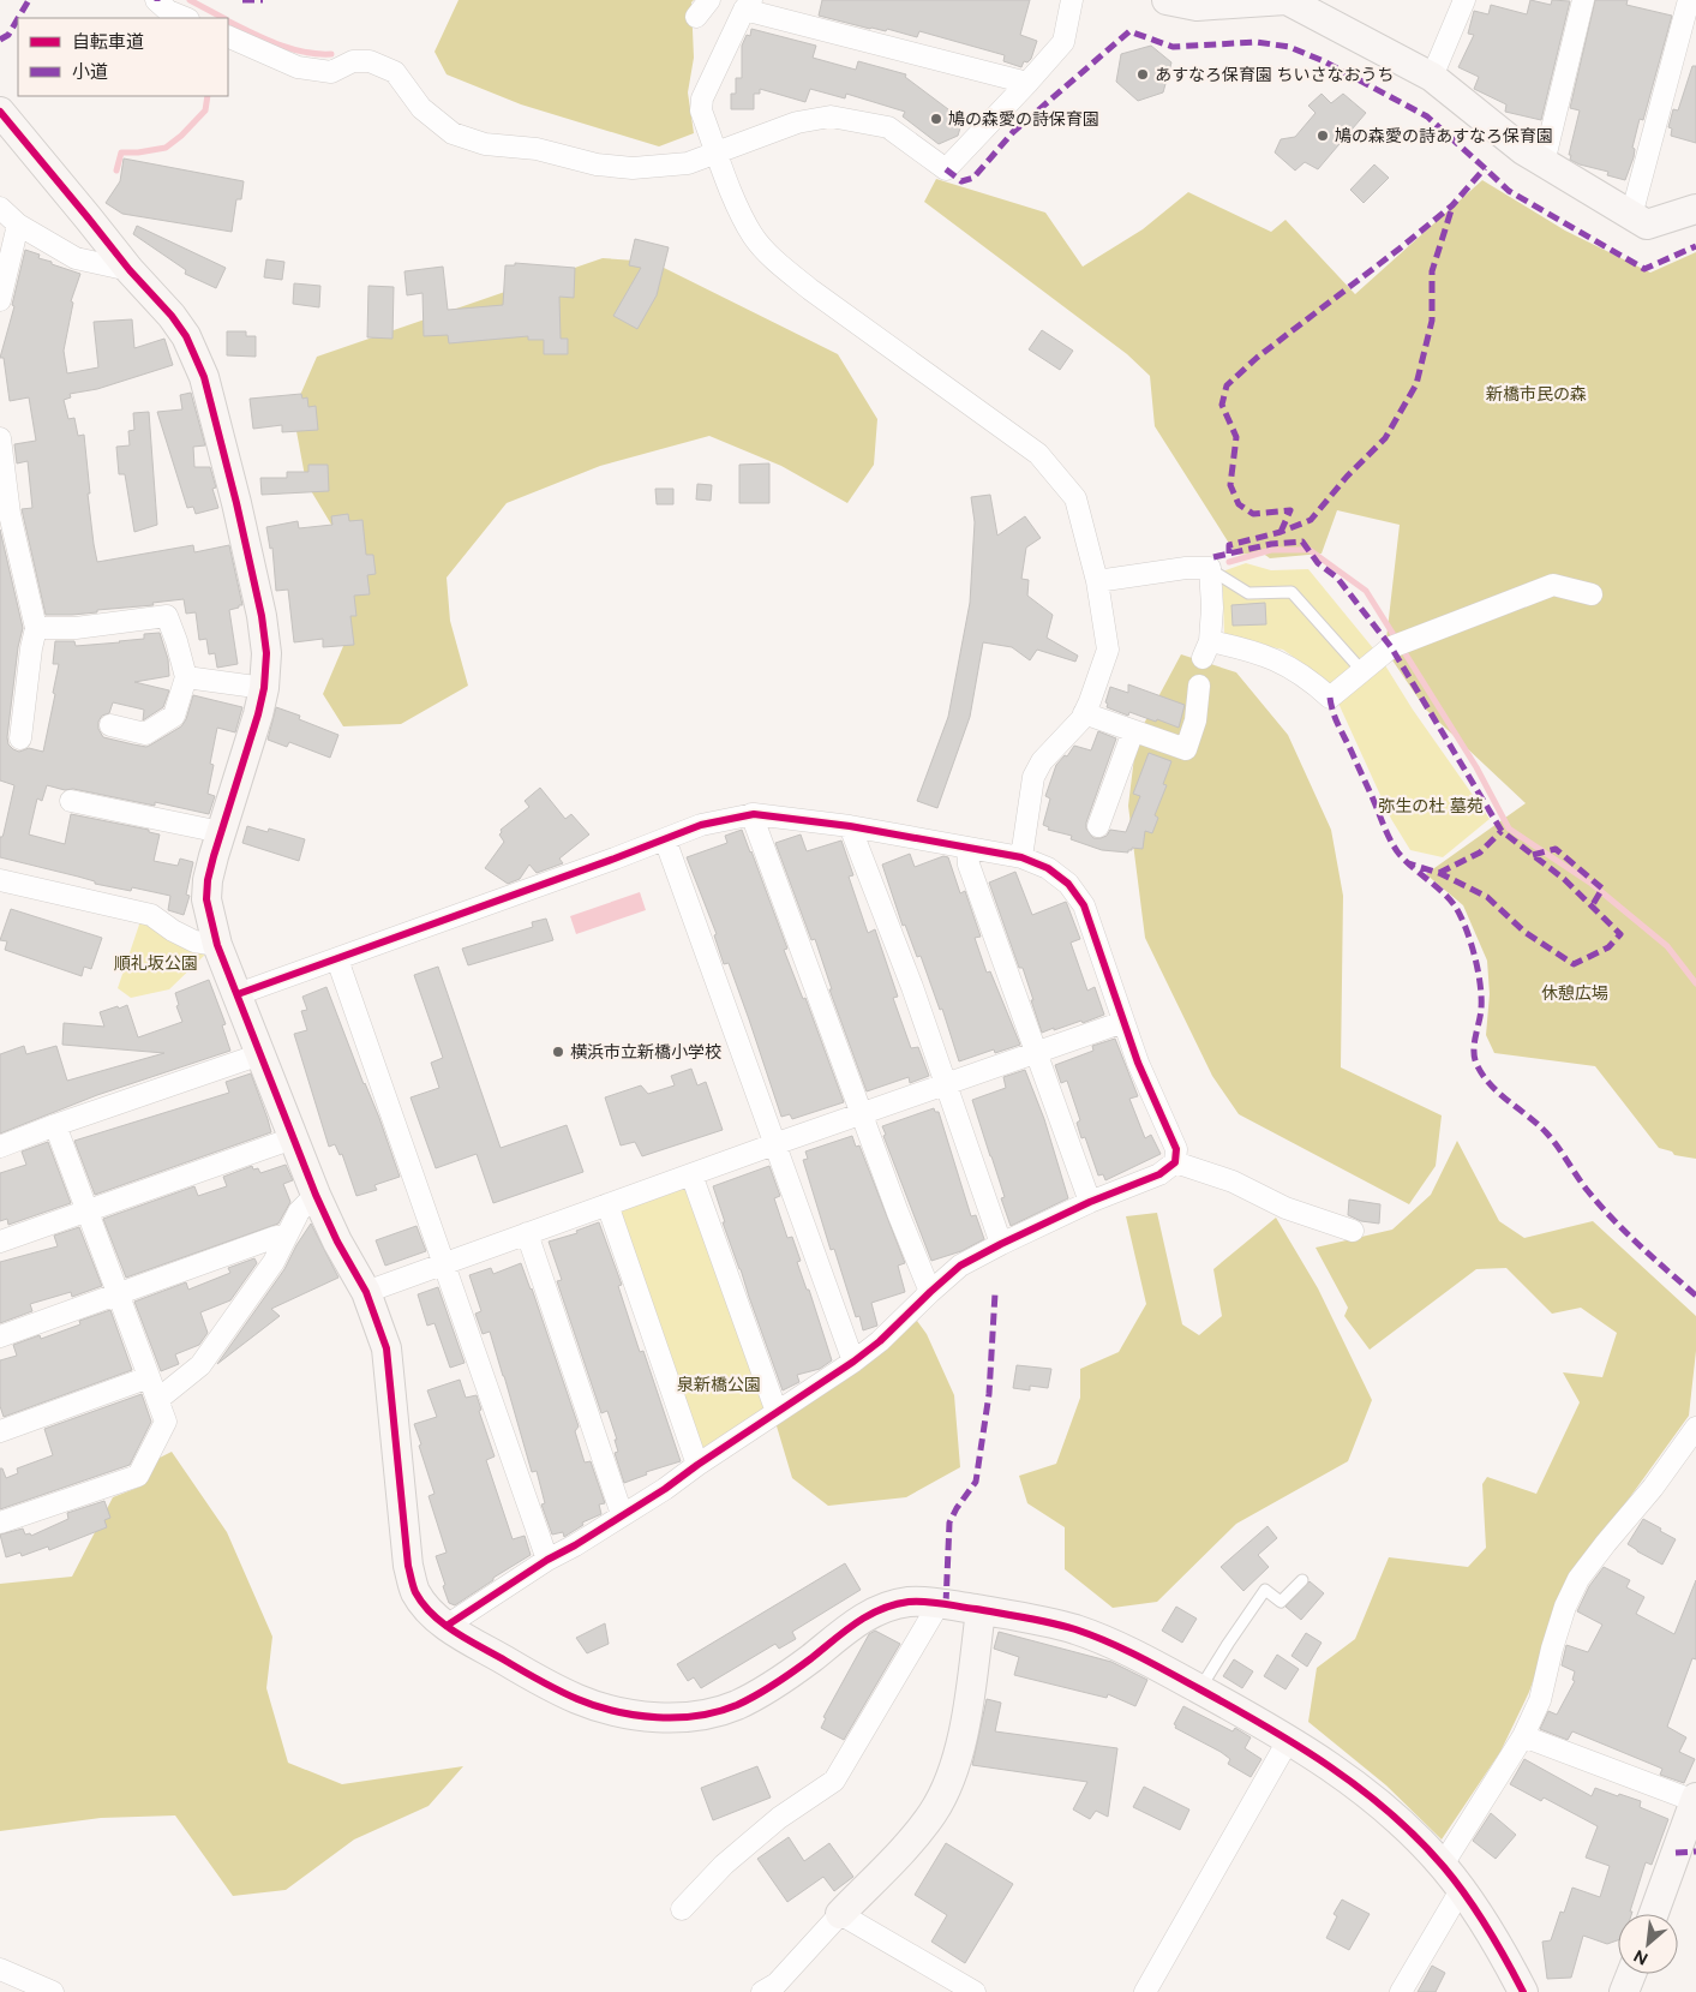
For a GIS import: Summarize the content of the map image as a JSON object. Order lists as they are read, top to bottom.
{
  "parks": [
    "新橋市民の森",
    "弥生の杜 墓苑",
    "順礼坂公園",
    "休憩広場",
    "泉新橋公園"
  ],
  "places": [
    "あすなろ保育園 ちいさなおうち",
    "鳩の森愛の詩保育園",
    "鳩の森愛の詩あすなろ保育園",
    "横浜市立新橋小学校"
  ],
  "legend": ["自転車道", "小道"],
  "north": "bottom left"
}
